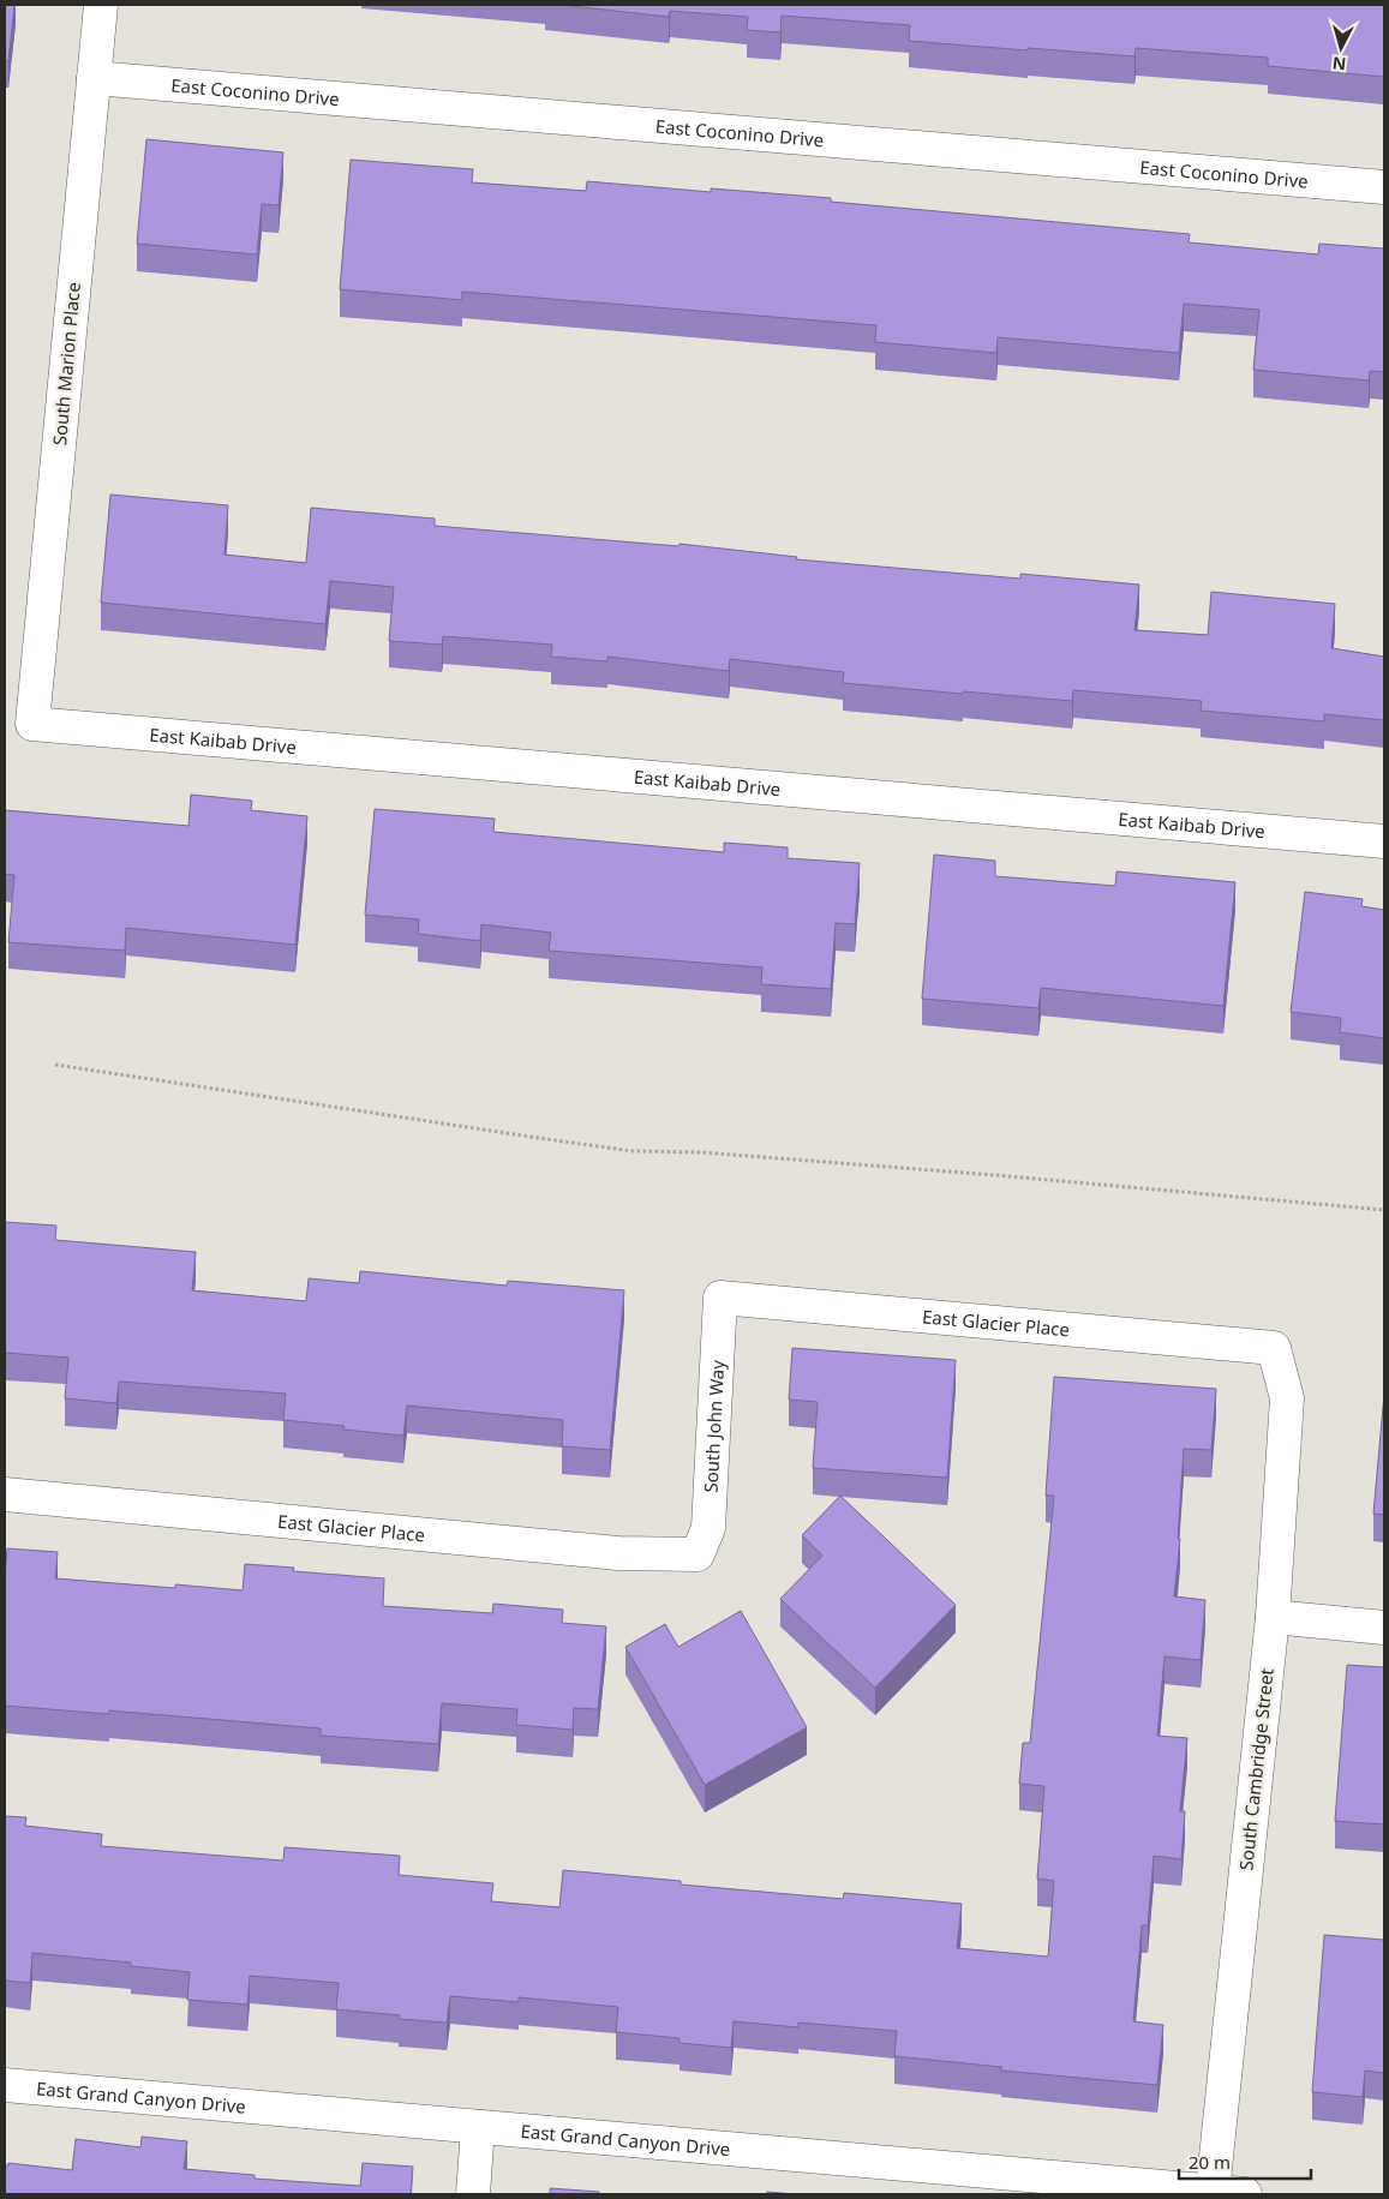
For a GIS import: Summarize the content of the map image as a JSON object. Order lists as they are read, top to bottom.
{
  "streets": {
    "street": [
      "East Coconino Drive",
      "South Marion Place",
      "East Kaibab Drive",
      "East Glacier Place",
      "South John Way",
      "South Cambridge Street",
      "East Grand Canyon Drive"
    ]
  },
  "crossings": [
    ["East Coconino Drive", "South Marion Place"],
    ["South Marion Place", "East Kaibab Drive"],
    ["East Glacier Place", "South John Way"],
    ["East Glacier Place", "South Cambridge Street"],
    ["South Cambridge Street", "East Grand Canyon Drive"]
  ],
  "scale_bar": "20 m",
  "north": "bottom"
}
